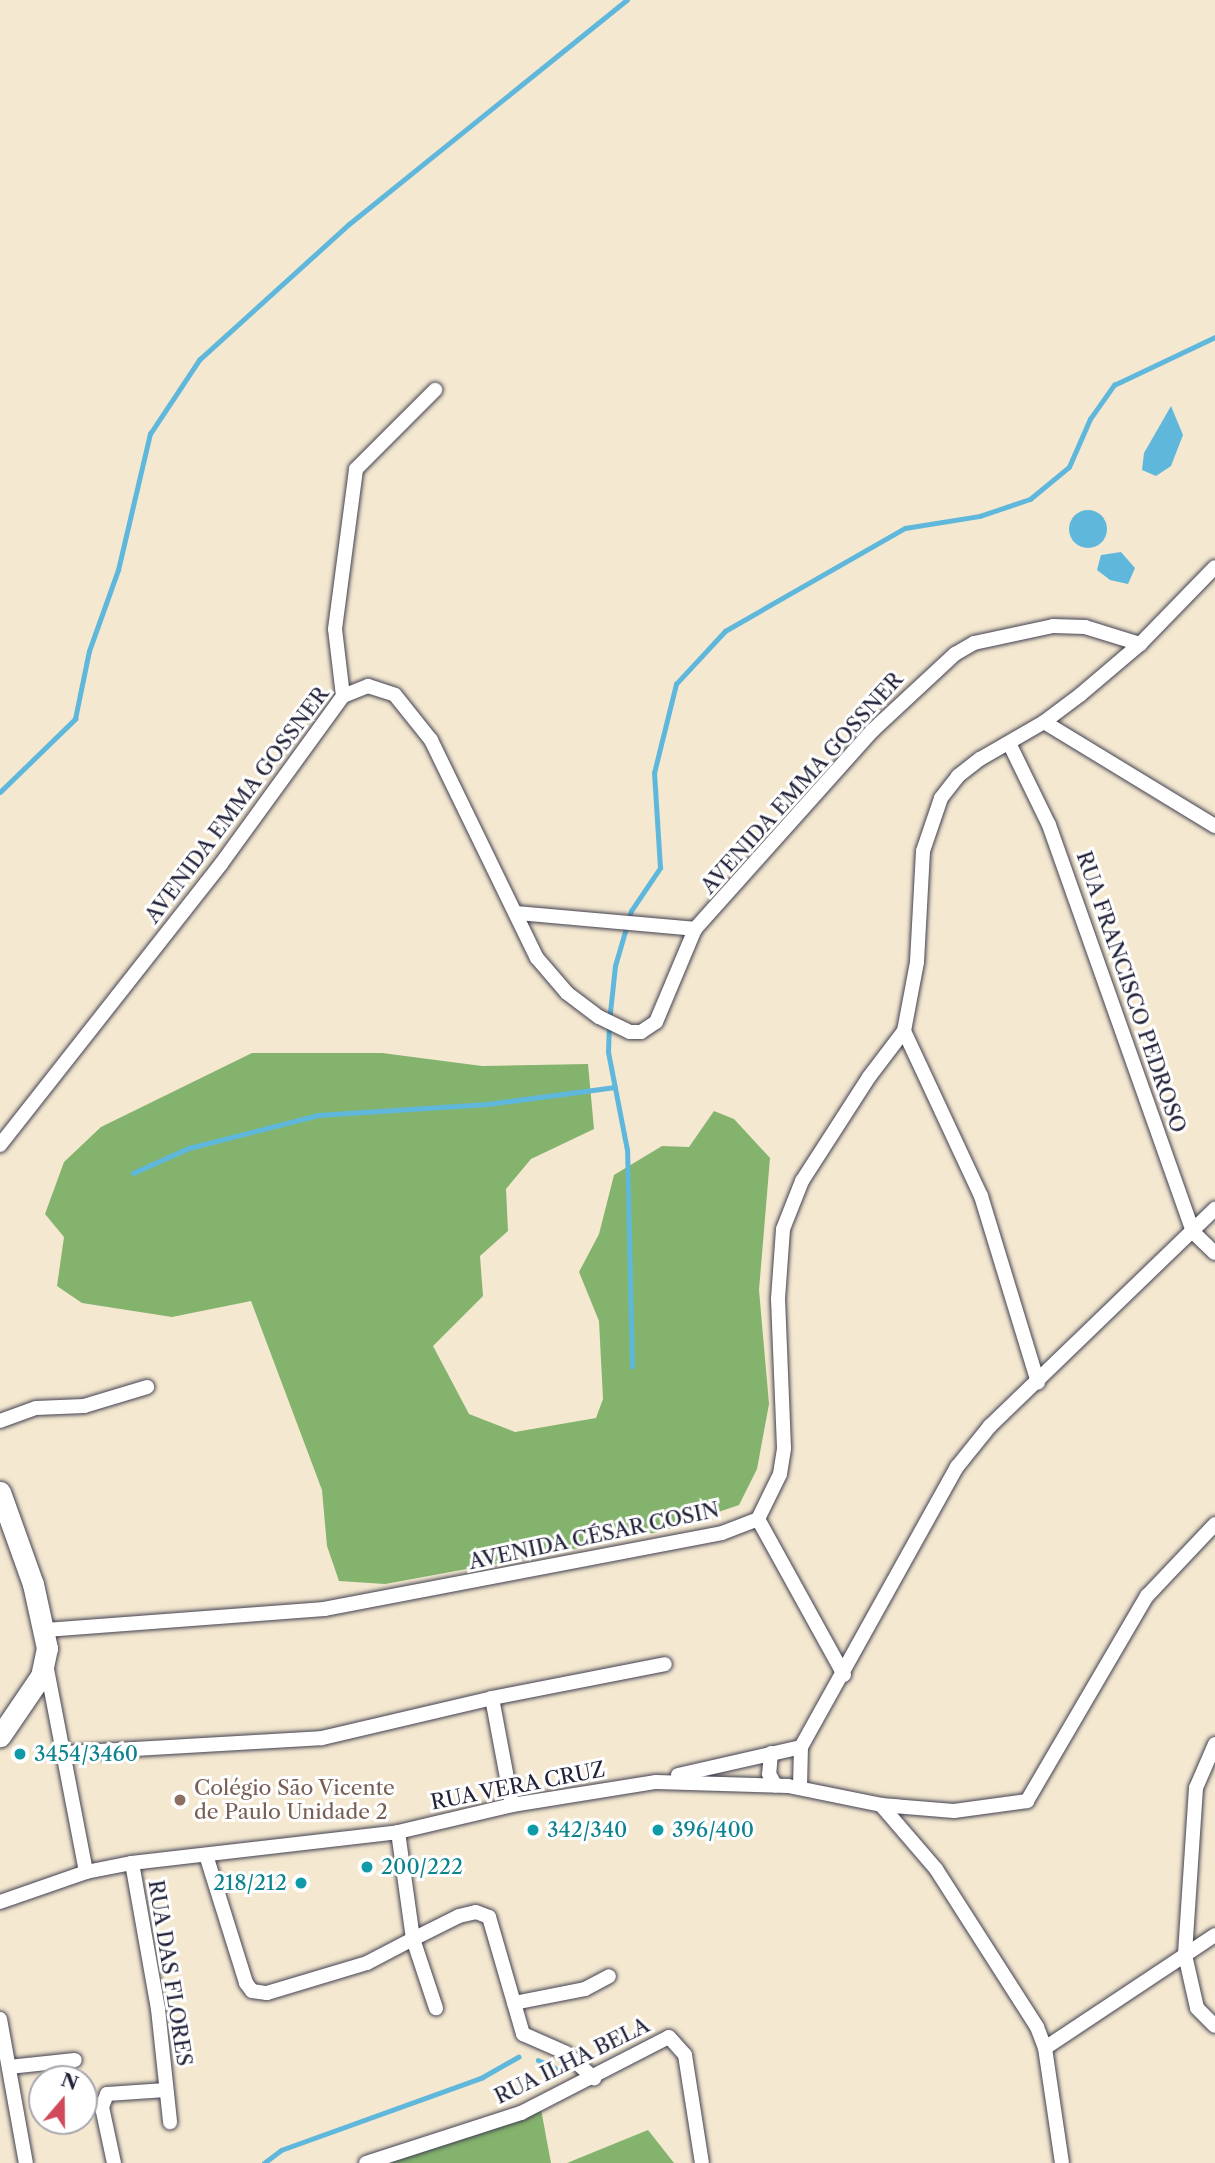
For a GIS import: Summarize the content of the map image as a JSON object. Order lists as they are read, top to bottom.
{
  "streets": {
    "street": [
      "AVENIDA EMMA GOSSNER",
      "RUA FRANCISCO PEDROSO",
      "AVENIDA CÉSAR COSIN",
      "RUA VERA CRUZ",
      "RUA DAS FLORES",
      "RUA ILHA BELA"
    ]
  },
  "crossings": [
    ["RUA VERA CRUZ", "RUA DAS FLORES"]
  ],
  "places": [
    "3454/3460",
    "Colégio São Vicente de Paulo Unidade 2",
    "342/340",
    "396/400",
    "200/222",
    "218/212"
  ],
  "north": "top"
}
